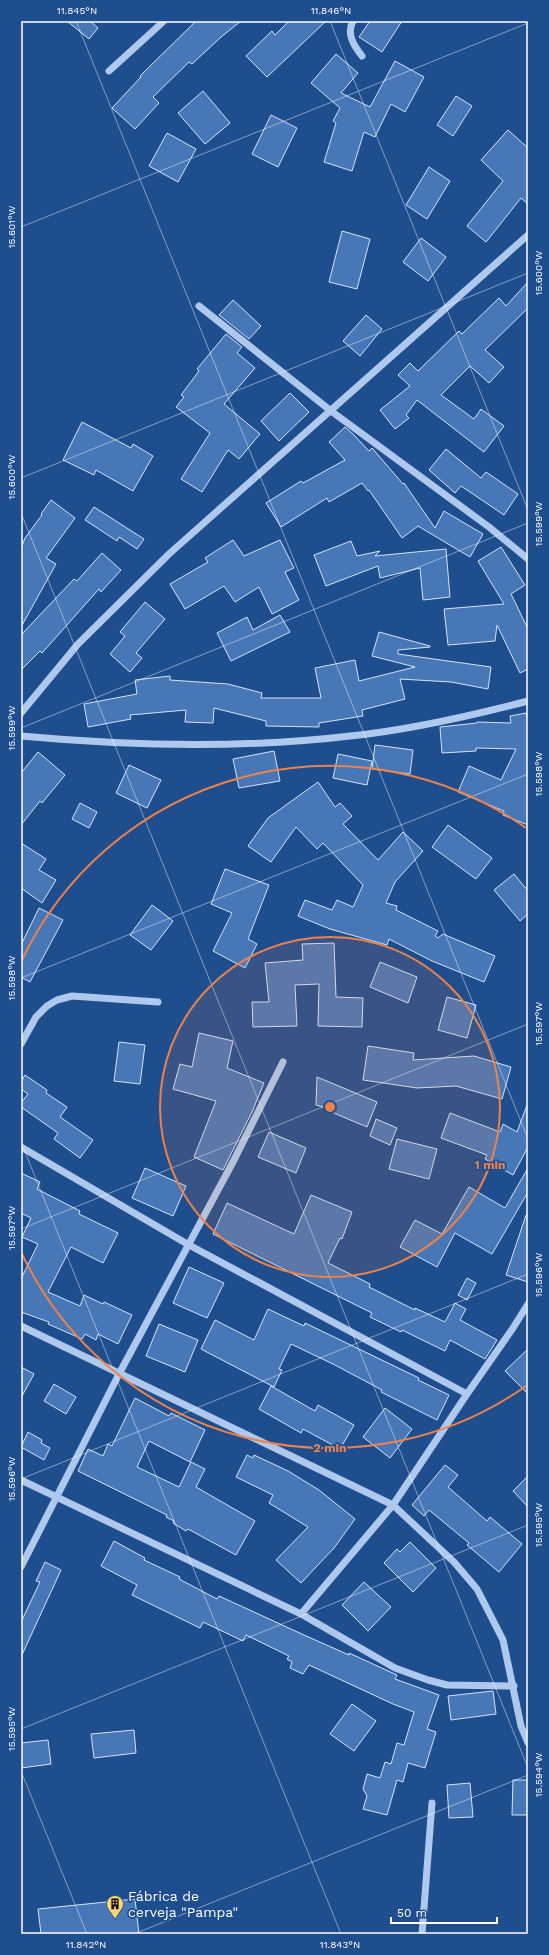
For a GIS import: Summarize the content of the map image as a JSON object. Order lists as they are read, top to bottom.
{
  "places": {
    "building": ["Fábrica de cerveja \"Pampa\""]
  },
  "scale_bar": "50 m",
  "coordinates": [
    "11.845°N",
    "11.846°N",
    "15.601°W",
    "15.600°W",
    "15.599°W",
    "15.598°W",
    "15.597°W",
    "15.596°W",
    "15.595°W",
    "15.594°W",
    "11.842°N",
    "11.843°N"
  ],
  "rings": ["1 min", "2 min"]
}
